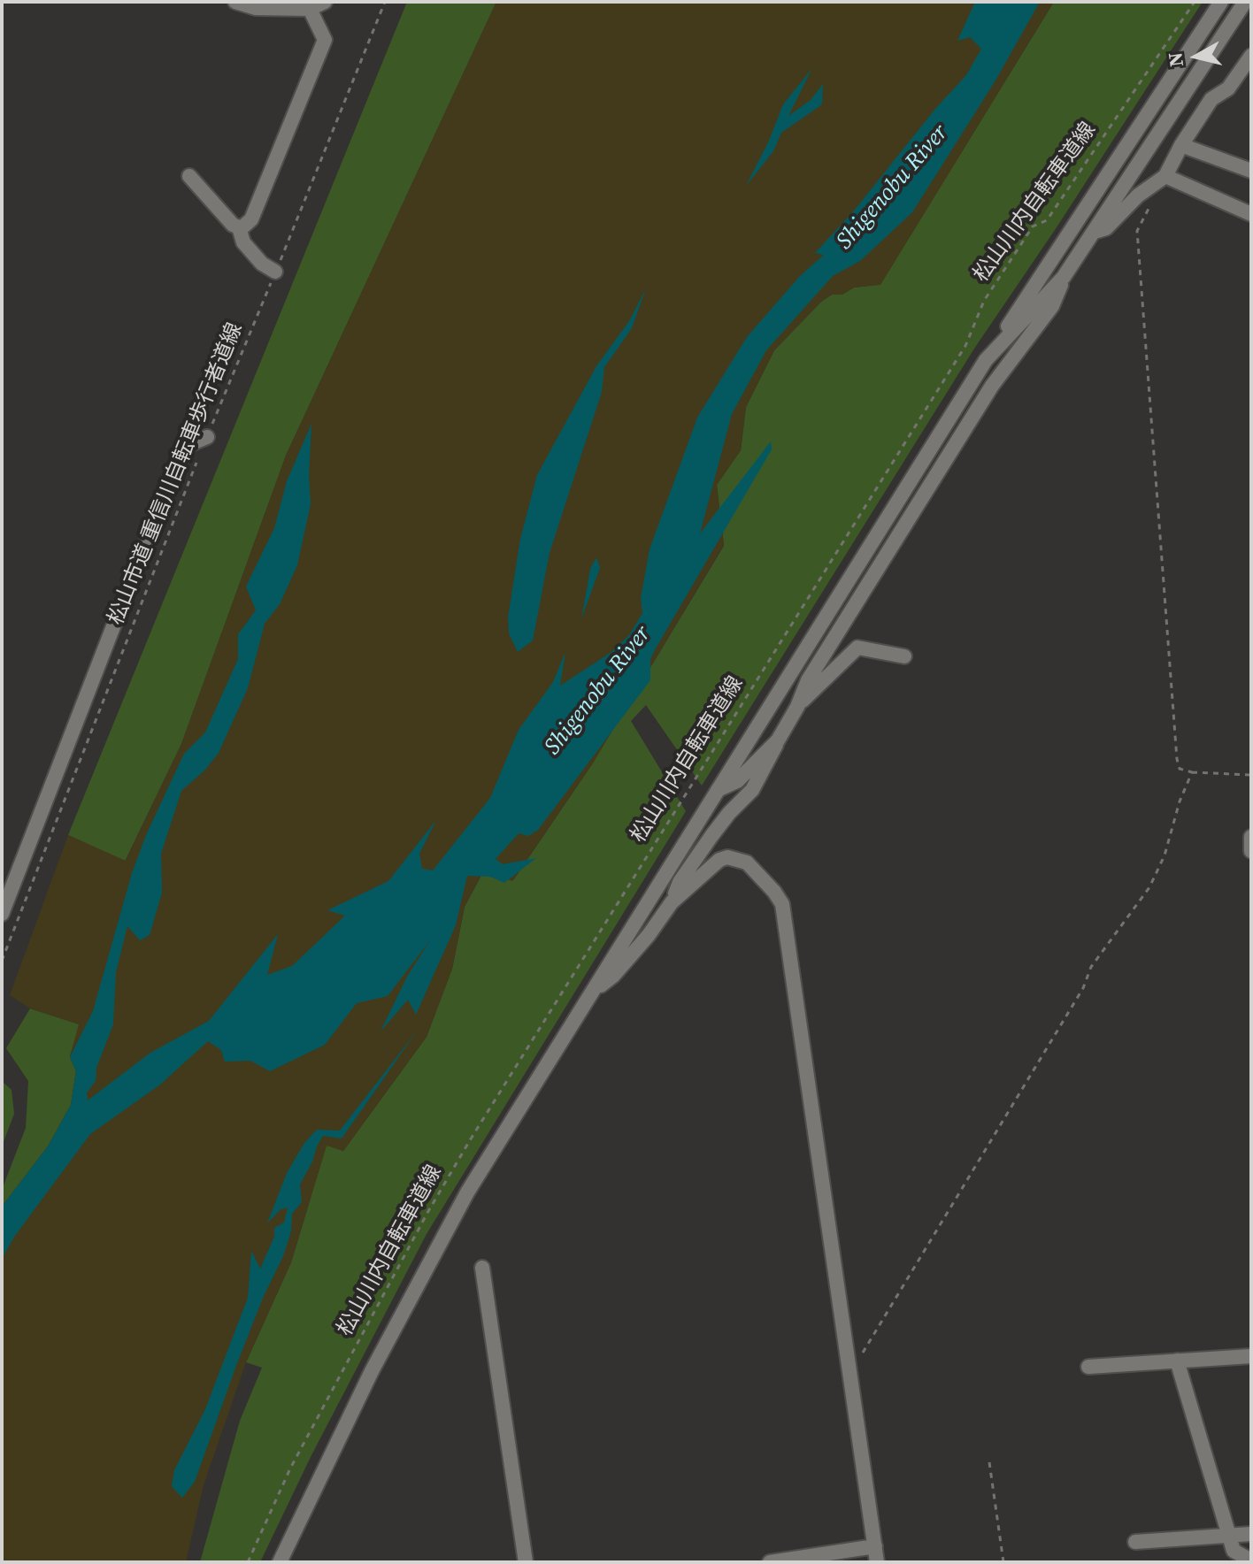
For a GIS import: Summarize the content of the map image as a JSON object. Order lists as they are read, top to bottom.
{
  "streets": {
    "path": ["松山川内自転車道線", "松山市道 重信川自転車歩行者道線"]
  },
  "water": ["Shigenobu River"],
  "north": "left"
}
